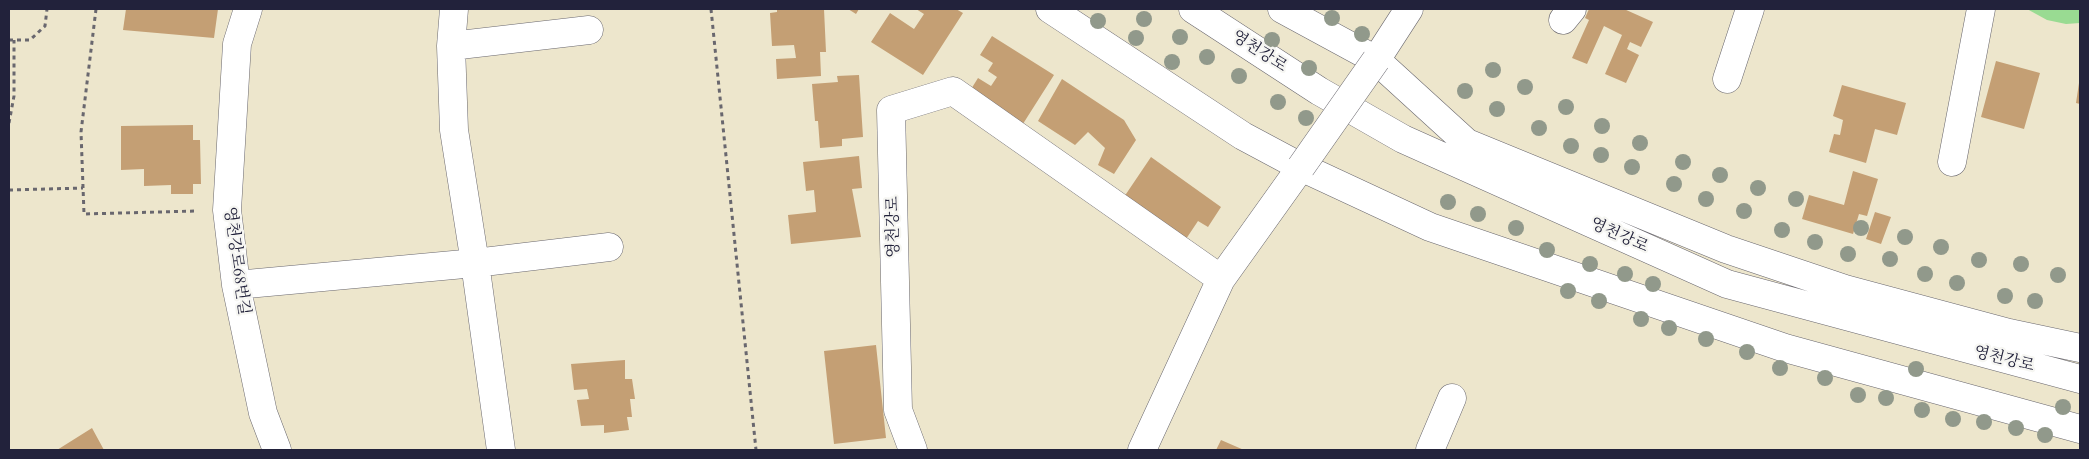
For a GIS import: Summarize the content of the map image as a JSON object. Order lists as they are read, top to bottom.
{
  "streets": {
    "street": ["영천강로", "영천강로68번길"]
  }
}
